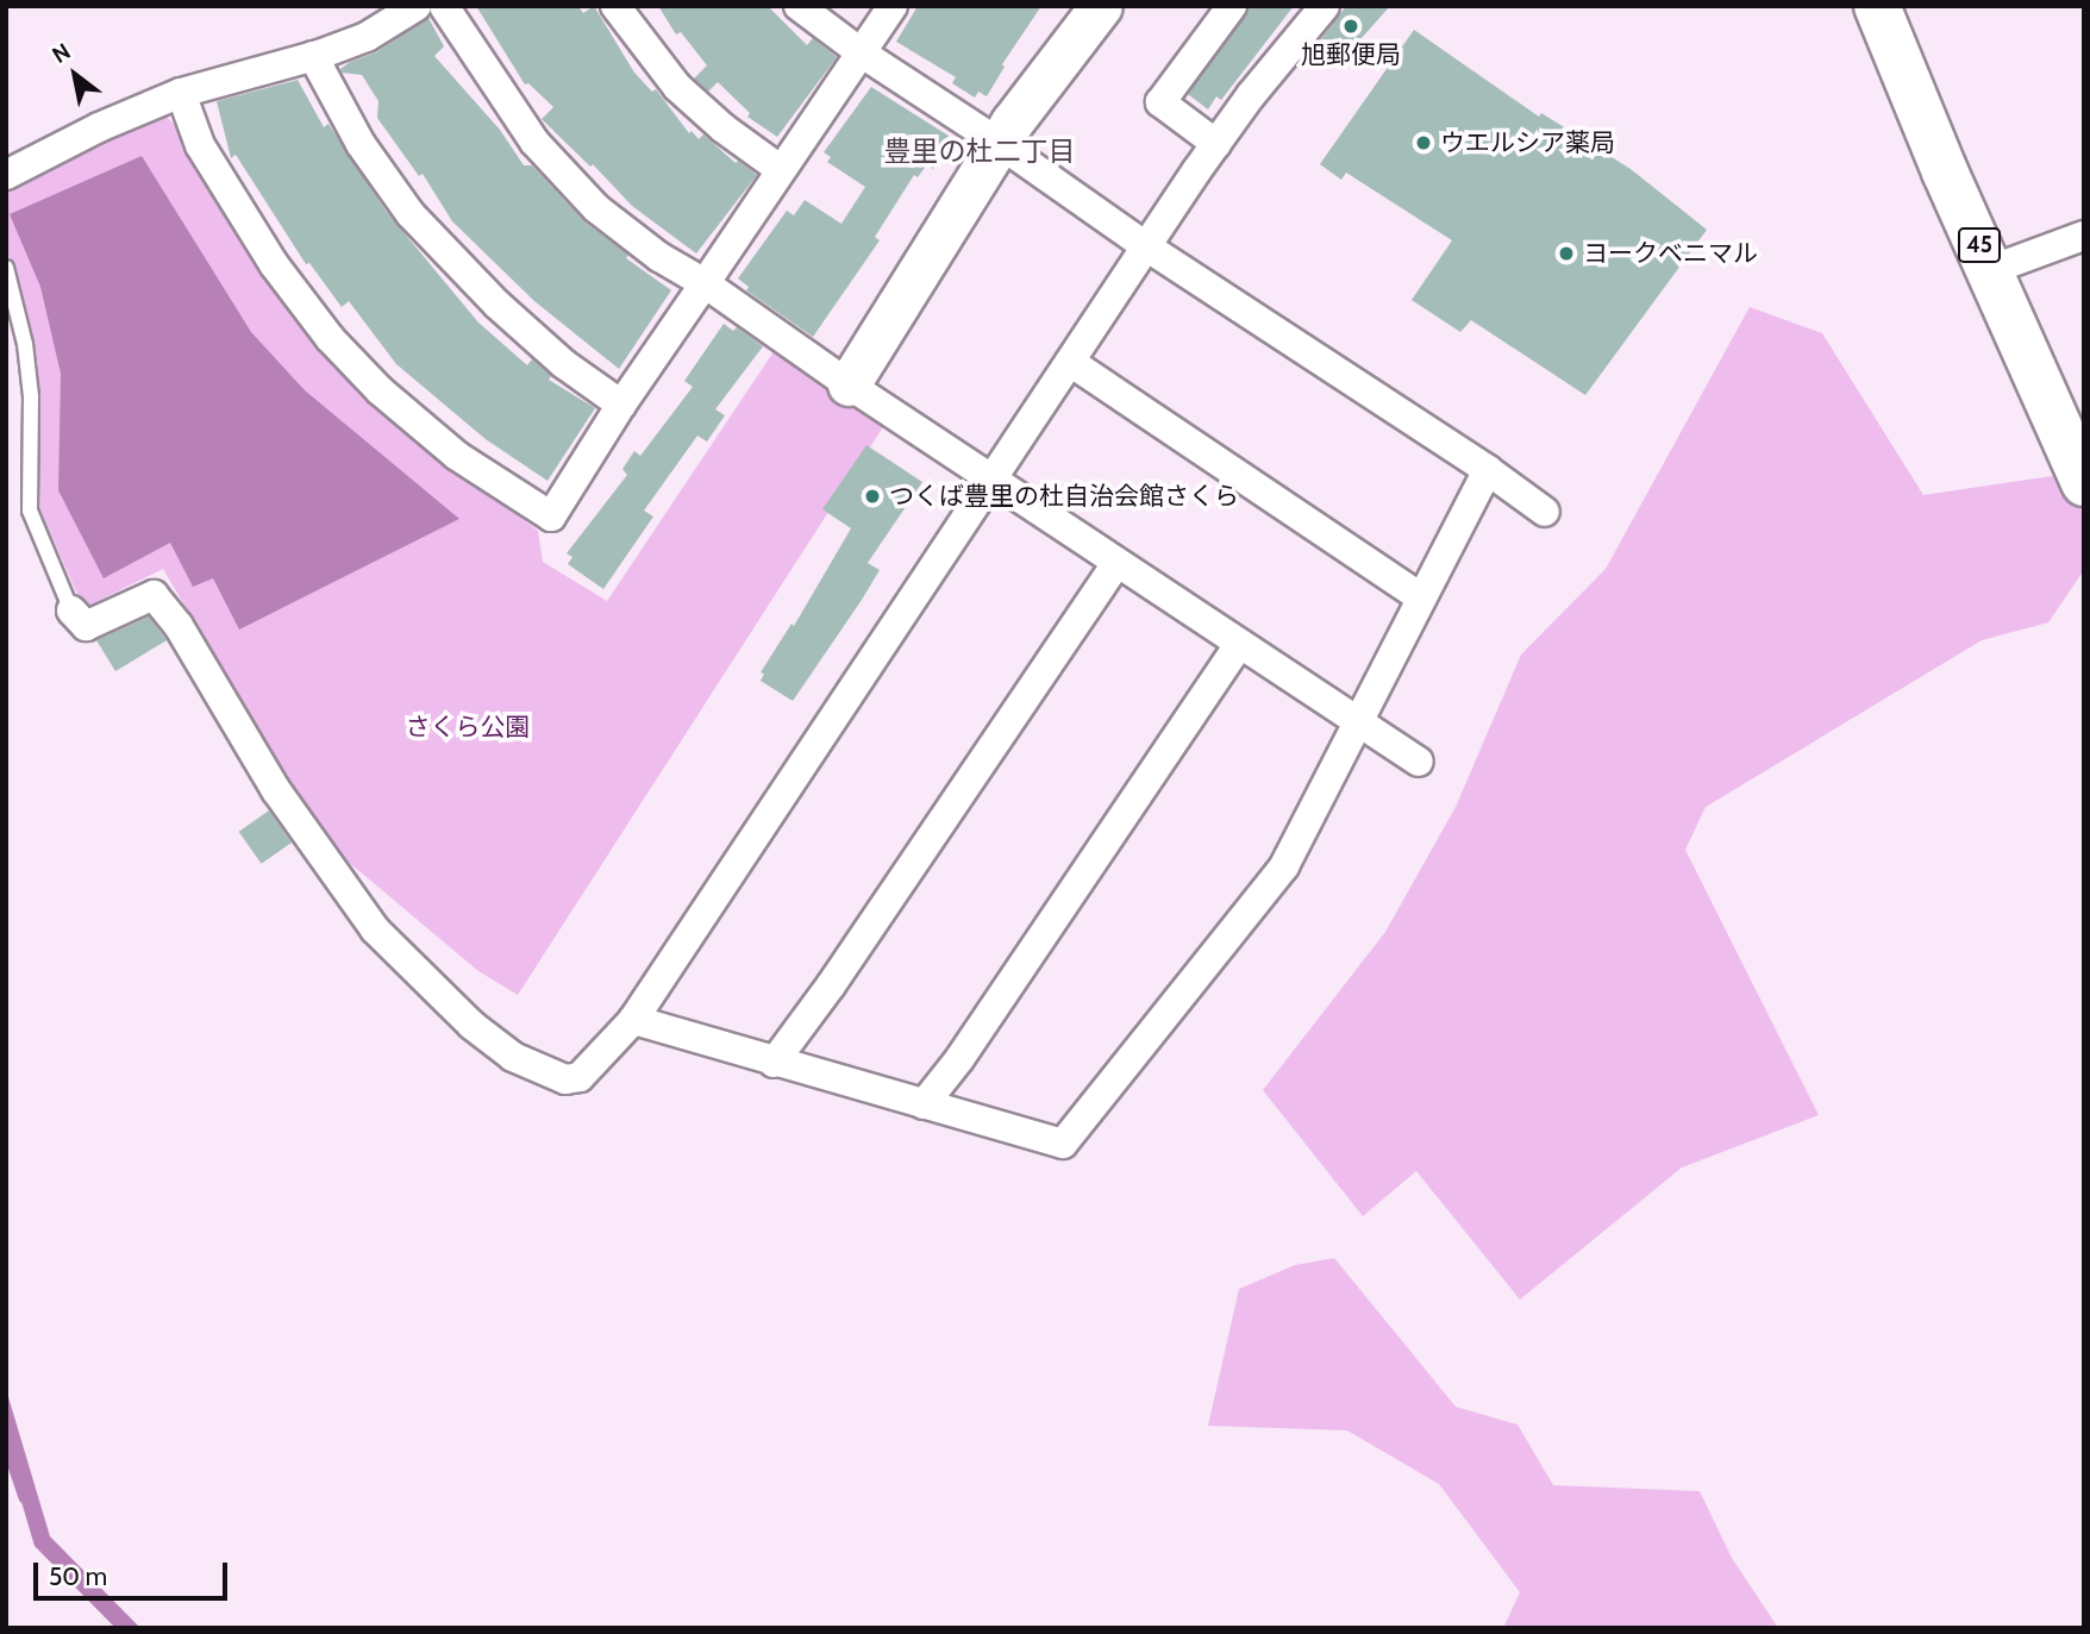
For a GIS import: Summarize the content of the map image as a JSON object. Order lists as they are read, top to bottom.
{
  "streets": {
    "main road": ["45"]
  },
  "districts": ["豊里の杜二丁目"],
  "parks": ["さくら公園"],
  "places": [
    "旭郵便局",
    "ウエルシア薬局",
    "ヨークベニマル",
    "つくば豊里の杜自治会館さくら"
  ],
  "scale_bar": "50 m",
  "north": "top left"
}
